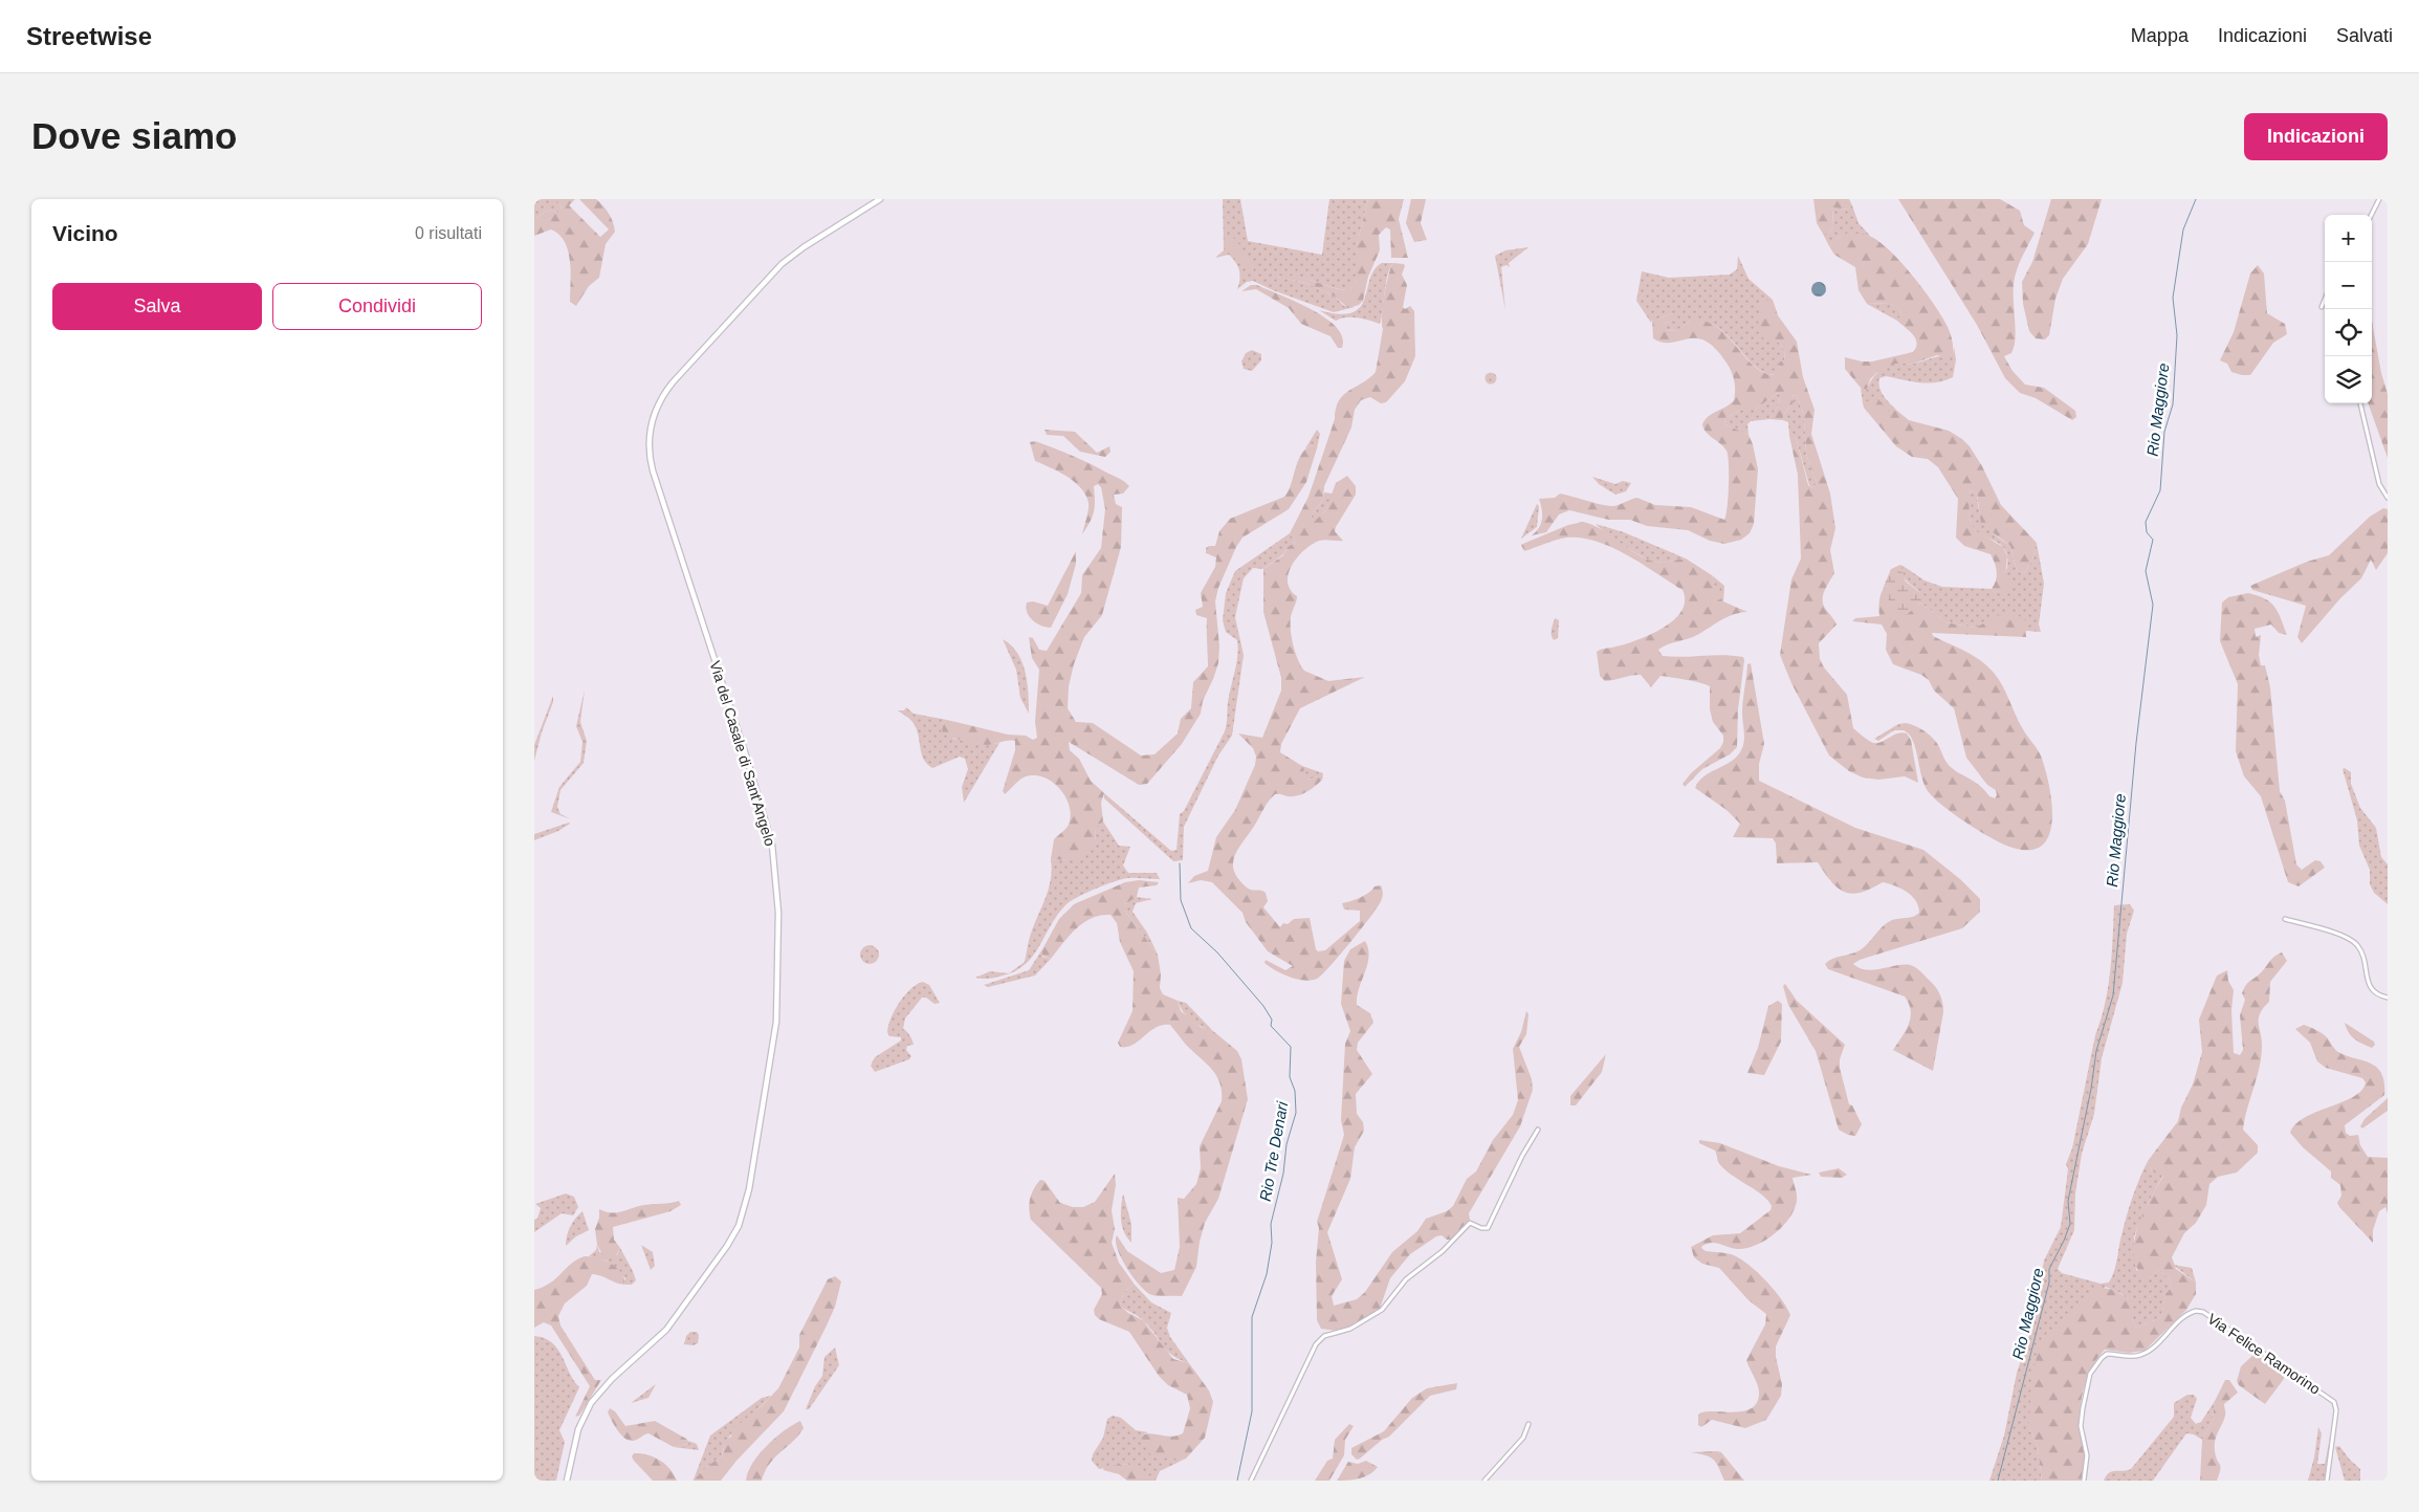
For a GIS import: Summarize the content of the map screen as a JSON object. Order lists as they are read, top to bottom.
{
  "streets": {
    "main road": ["Via del Casale di Sant'Angelo"],
    "street": ["Via Felice Ramorino"]
  },
  "water": ["Rio Maggiore", "Rio Tre Denari"],
  "page": {
    "header": "Streetwise",
    "nav": ["Mappa", "Indicazioni", "Salvati"],
    "buttons": [
      "Indicazioni",
      ["Salva", "Condividi"]
    ],
    "title": "Dove siamo",
    "heading": ["Vicino", "0 risultati"],
    "map_buttons": ["+", "−"]
  }
}
